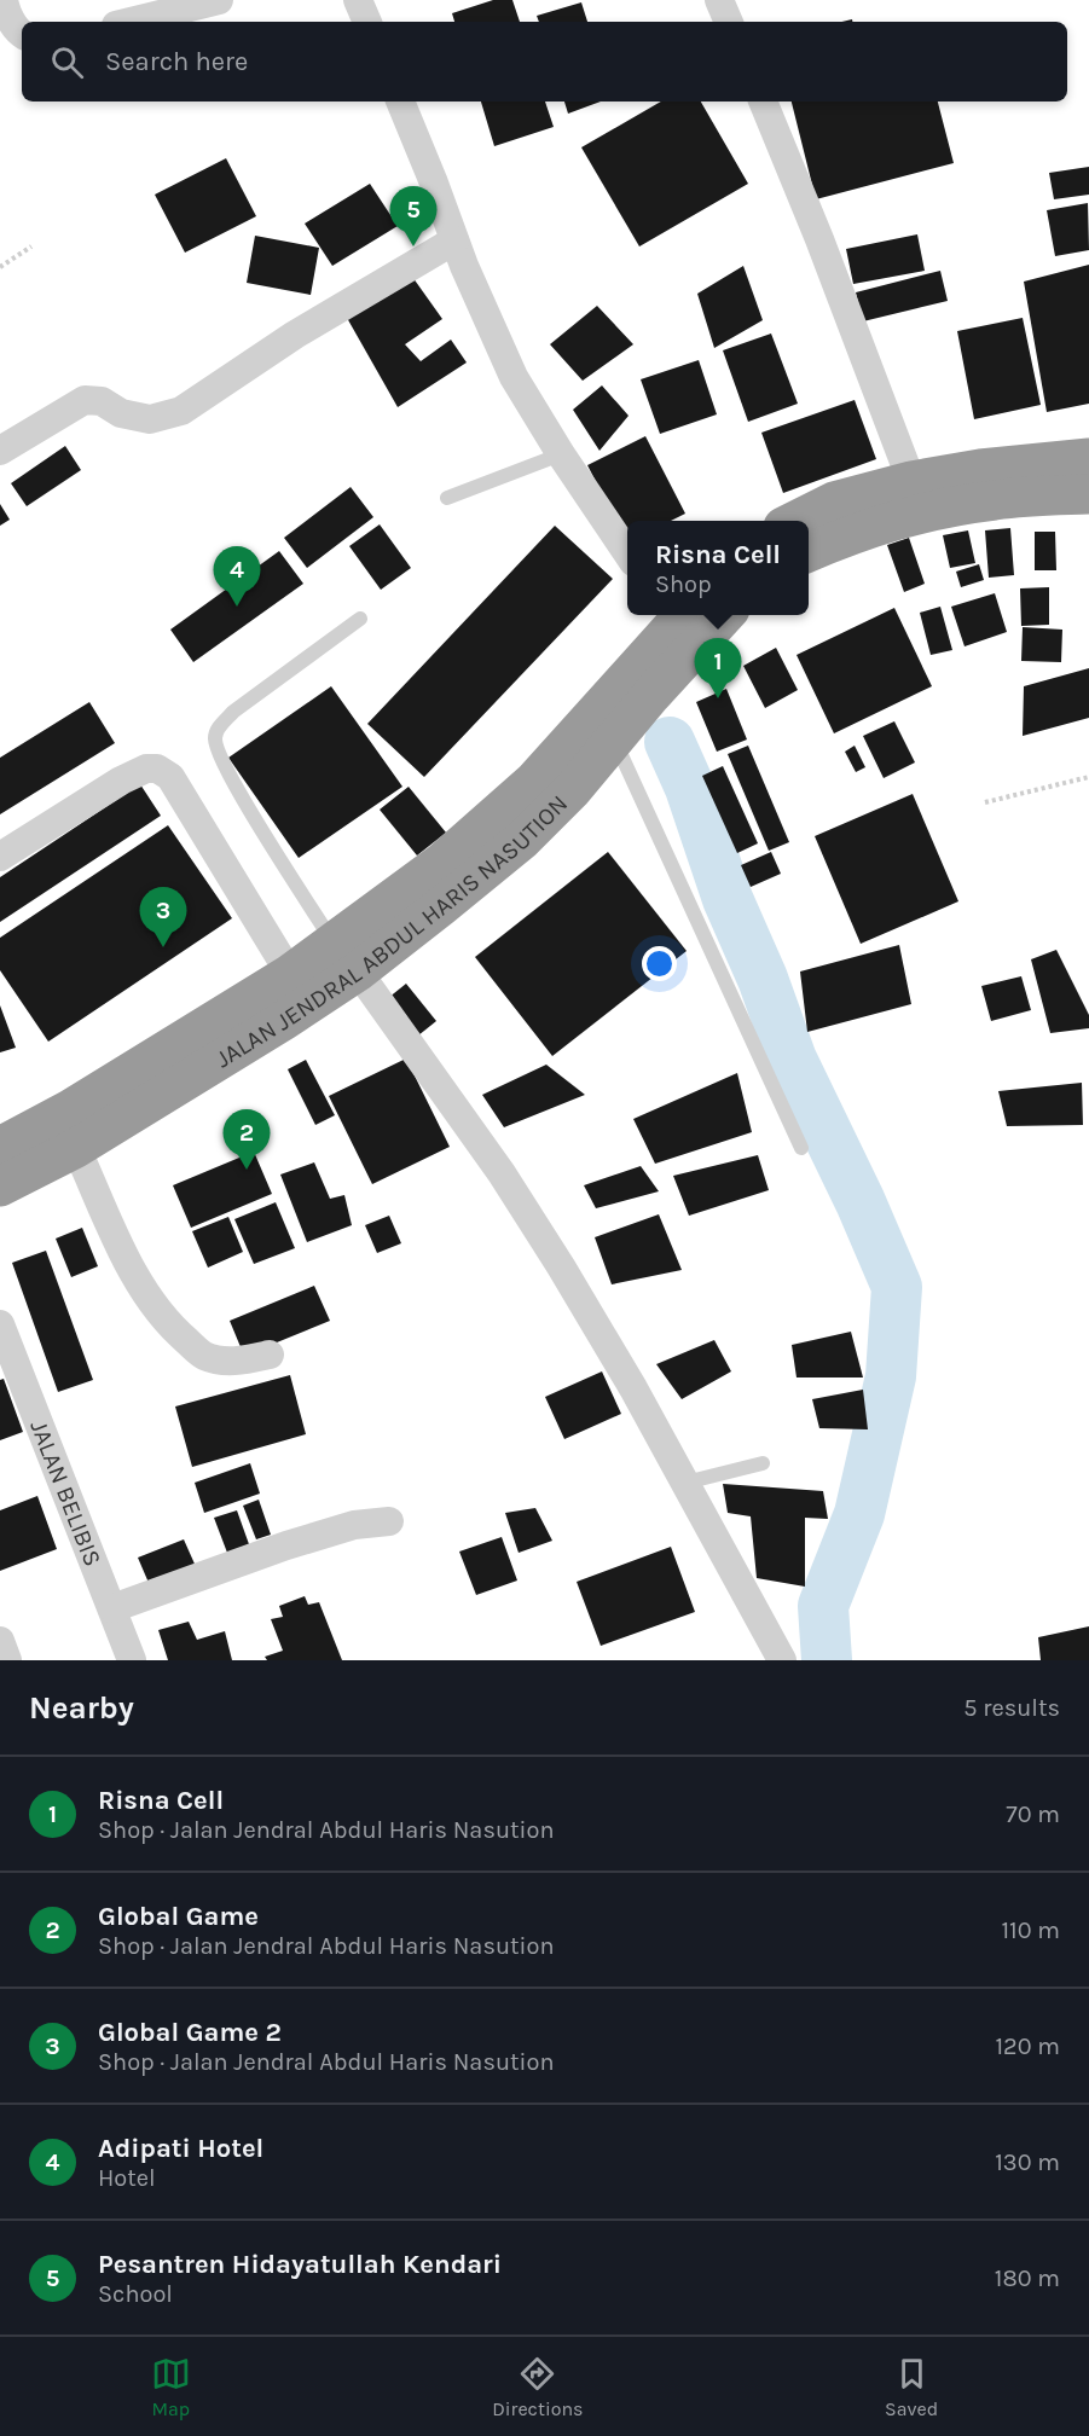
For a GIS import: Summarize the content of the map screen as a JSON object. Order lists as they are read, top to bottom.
{
  "streets": {
    "highway": ["JALAN JENDRAL ABDUL HARIS NASUTION"],
    "street": ["JALAN BELIBIS"]
  },
  "page": {
    "search": "Search here",
    "pins": [
      "5",
      "4",
      "1",
      "3",
      "2"
    ],
    "popup": ["Risna Cell", "Shop"],
    "heading": ["Nearby", "5 results"],
    "list": [
      {
        "mark": "1",
        "name": "Risna Cell",
        "note": "Shop · Jalan Jendral Abdul Haris Nasution",
        "value": "70 m"
      },
      {
        "mark": "2",
        "name": "Global Game",
        "note": "Shop · Jalan Jendral Abdul Haris Nasution",
        "value": "110 m"
      },
      {
        "mark": "3",
        "name": "Global Game 2",
        "note": "Shop · Jalan Jendral Abdul Haris Nasution",
        "value": "120 m"
      },
      {
        "mark": "4",
        "name": "Adipati Hotel",
        "note": "Hotel",
        "value": "130 m"
      },
      {
        "mark": "5",
        "name": "Pesantren Hidayatullah Kendari",
        "note": "School",
        "value": "180 m"
      }
    ],
    "nav": ["Map", "Directions", "Saved"]
  }
}
